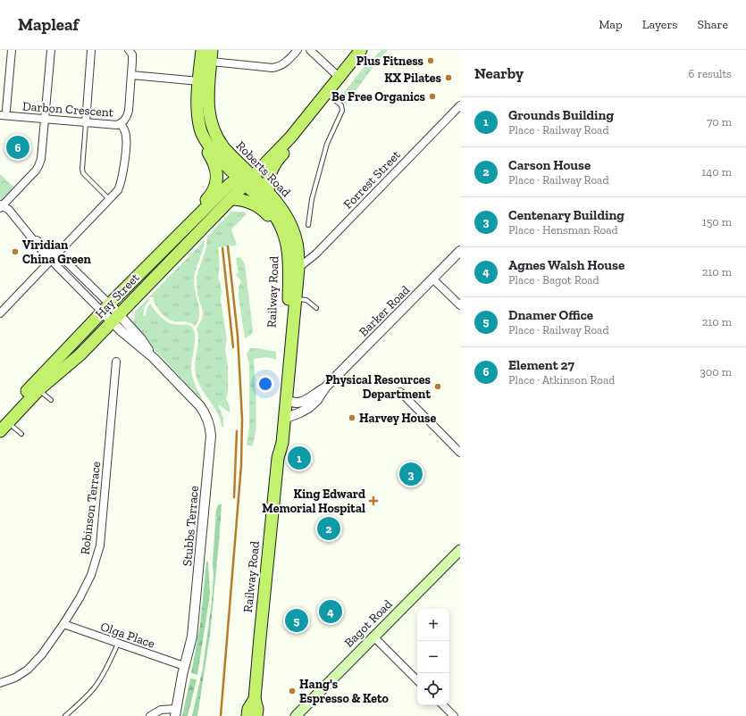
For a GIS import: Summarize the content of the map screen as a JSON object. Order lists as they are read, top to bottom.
{
  "streets": {
    "main road": [
      "Roberts Road",
      "Railway Road",
      "Hay Street",
      "Bagot Road"
    ],
    "street": [
      "Darbon Crescent",
      "Forrest Street",
      "Barker Road",
      "Robinson Terrace",
      "Stubbs Terrace",
      "Olga Place"
    ]
  },
  "crossings": [
    ["Roberts Road", "Forrest Street"],
    ["Roberts Road", "Railway Road"],
    ["Roberts Road", "Hay Street"],
    ["Railway Road", "Hay Street"],
    ["Railway Road", "Barker Road"],
    ["Hay Street", "Stubbs Terrace"],
    ["Robinson Terrace", "Olga Place"],
    ["Stubbs Terrace", "Olga Place"]
  ],
  "places": {
    "other": [
      "Plus Fitness",
      "KX Pilates",
      "Be Free Organics",
      "Viridian China Green",
      "Physical Resources Department",
      "Harvey House",
      "Hang's Espresso & Keto"
    ],
    "health": ["King Edward Memorial Hospital"]
  },
  "page": {
    "header": "Mapleaf",
    "nav": ["Map", "Layers", "Share"],
    "heading": ["Nearby", "6 results"],
    "list": [
      {
        "mark": "1",
        "name": "Grounds Building",
        "note": "Place · Railway Road",
        "value": "70 m"
      },
      {
        "mark": "2",
        "name": "Carson House",
        "note": "Place · Railway Road",
        "value": "140 m"
      },
      {
        "mark": "3",
        "name": "Centenary Building",
        "note": "Place · Hensman Road",
        "value": "150 m"
      },
      {
        "mark": "4",
        "name": "Agnes Walsh House",
        "note": "Place · Bagot Road",
        "value": "210 m"
      },
      {
        "mark": "5",
        "name": "Dnamer Office",
        "note": "Place · Railway Road",
        "value": "210 m"
      },
      {
        "mark": "6",
        "name": "Element 27",
        "note": "Place · Atkinson Road",
        "value": "300 m"
      }
    ],
    "pins": [
      "6",
      "1",
      "3",
      "2",
      "4",
      "5"
    ],
    "map_buttons": ["+", "−"]
  }
}
